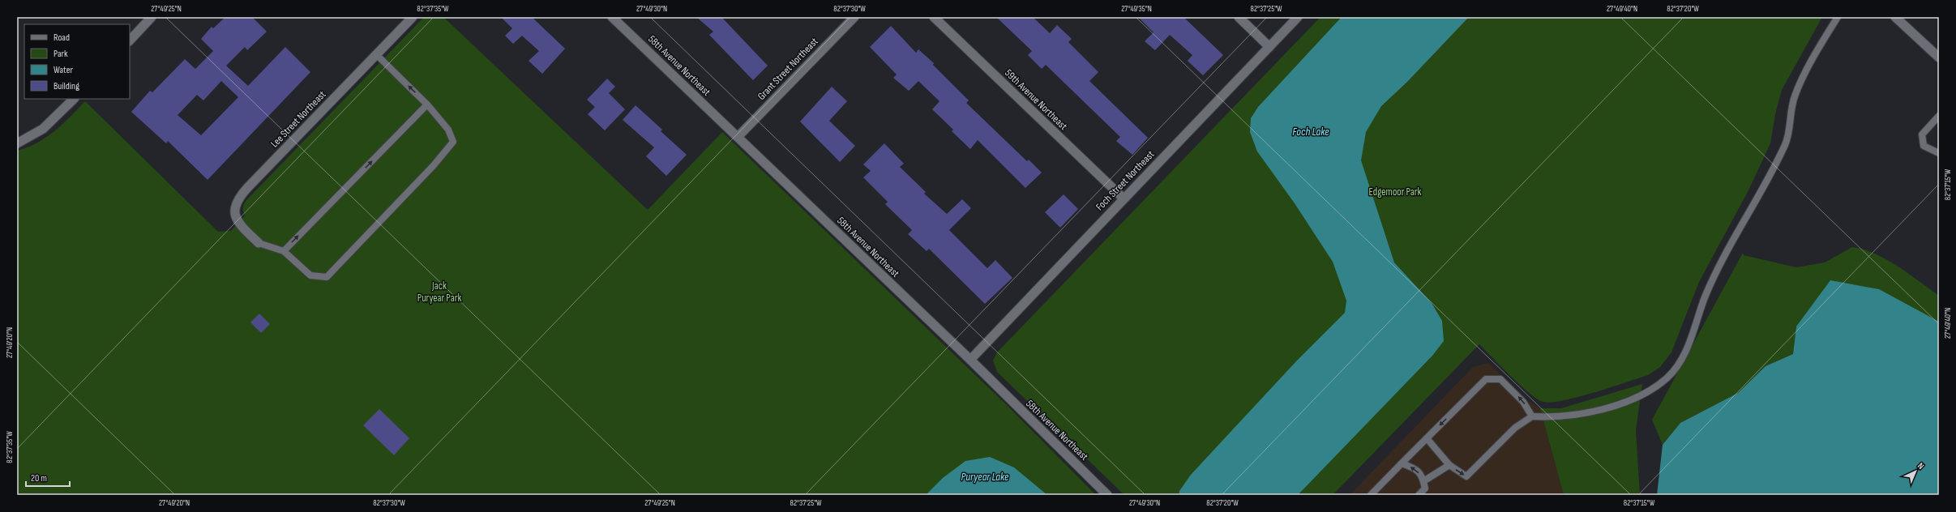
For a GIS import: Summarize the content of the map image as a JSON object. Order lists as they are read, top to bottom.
{
  "streets": {
    "street": [
      "58th Avenue Northeast",
      "Grant Street Northeast",
      "59th Avenue Northeast",
      "Lee Street Northeast",
      "Foch Street Northeast"
    ]
  },
  "crossings": [
    ["58th Avenue Northeast", "Grant Street Northeast"],
    ["58th Avenue Northeast", "Foch Street Northeast"],
    ["59th Avenue Northeast", "Foch Street Northeast"]
  ],
  "water": ["Foch Lake", "Puryear Lake"],
  "parks": ["Edgemoor Park", "Jack Puryear Park"],
  "legend": [
    "Road",
    "Park",
    "Water",
    "Building"
  ],
  "scale_bar": "20 m",
  "north": "top right",
  "coordinates": [
    "27°49'25\"N",
    "82°37'35\"W",
    "27°49'30\"N",
    "82°37'30\"W",
    "27°49'35\"N",
    "82°37'25\"W",
    "27°49'40\"N",
    "82°37'20\"W",
    "82°37'15\"W",
    "27°49'20\"N"
  ]
}
